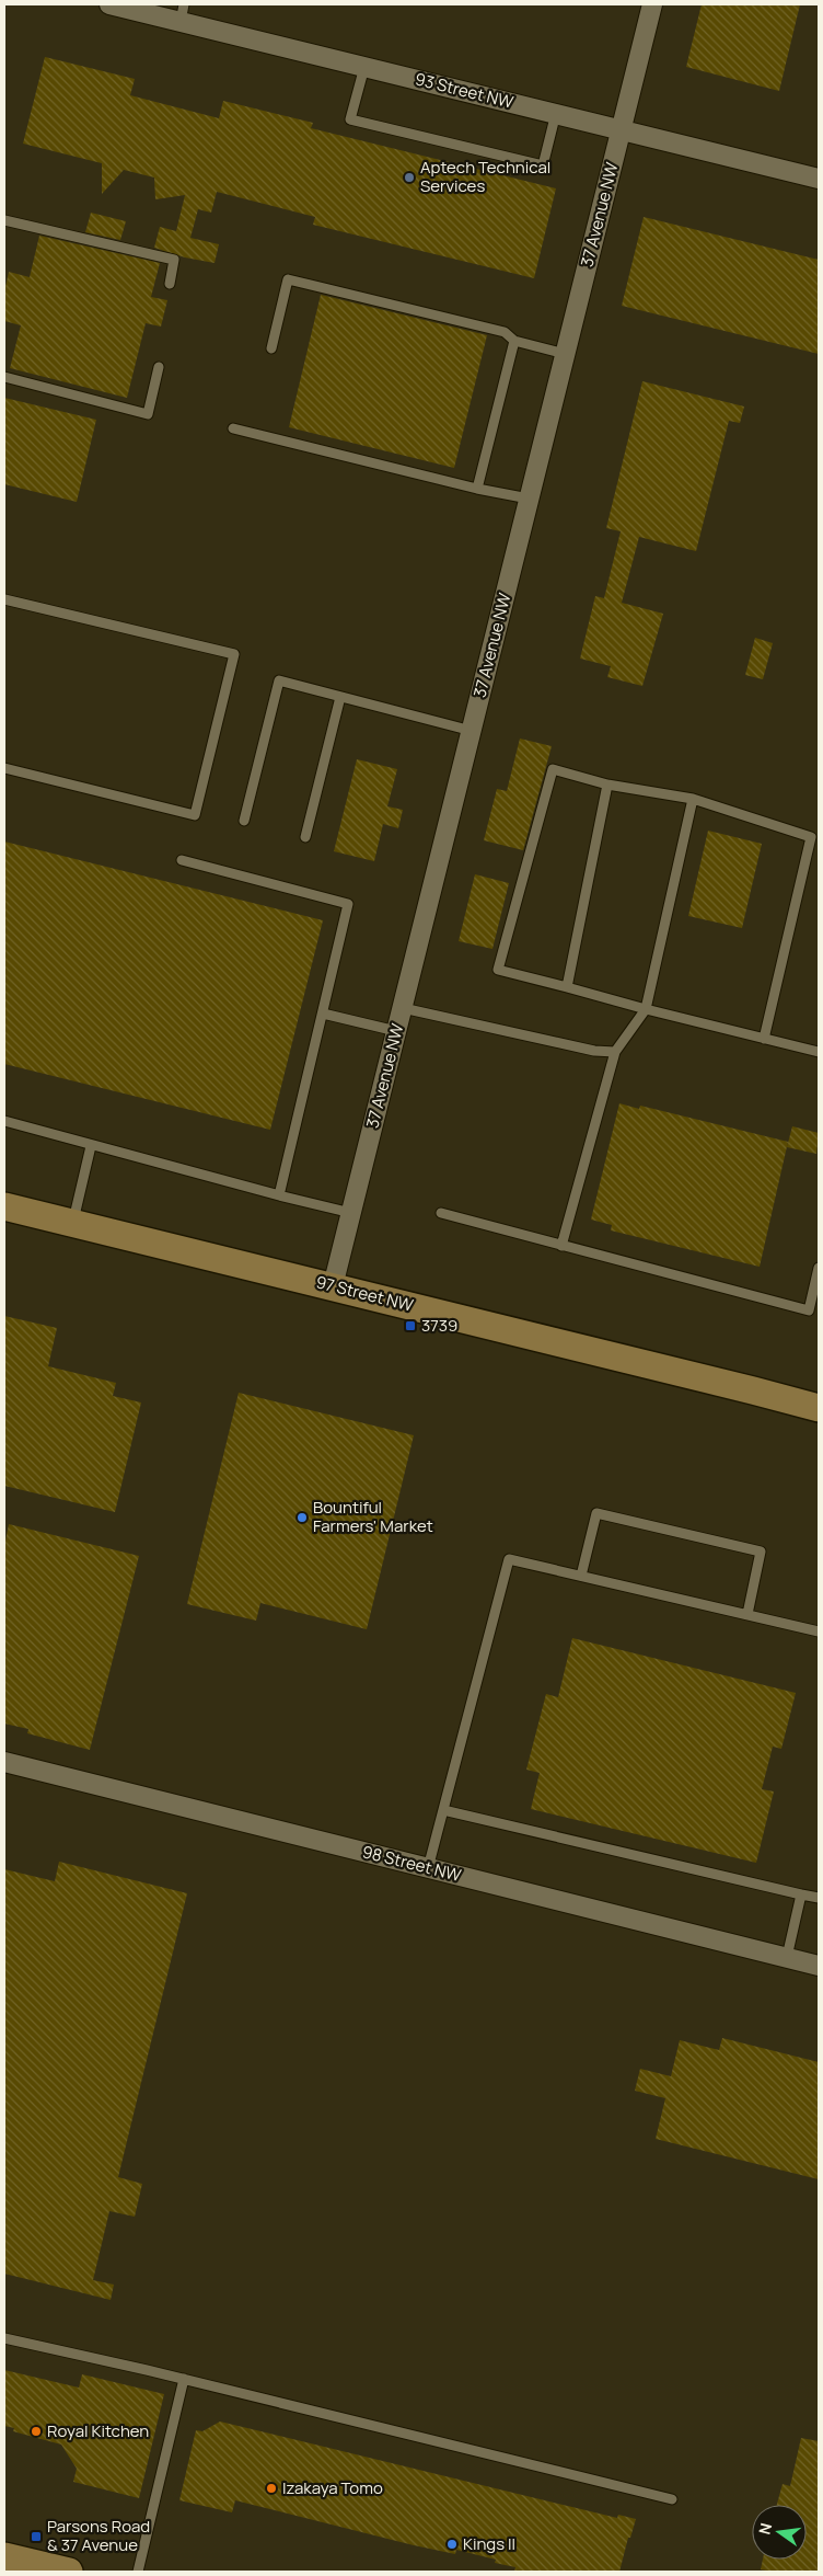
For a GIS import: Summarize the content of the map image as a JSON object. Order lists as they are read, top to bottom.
{
  "streets": {
    "street": [
      "93 Street NW",
      "37 Avenue NW",
      "97 Street NW",
      "98 Street NW"
    ]
  },
  "crossings": [
    ["93 Street NW", "37 Avenue NW"],
    ["37 Avenue NW", "97 Street NW"]
  ],
  "places": {
    "other": [
      "Aptech Technical Services",
      "Bountiful Farmers' Market",
      "Royal Kitchen",
      "Izakaya Tomo",
      "Kings II"
    ],
    "transit": ["3739", "Parsons Road & 37 Avenue"]
  },
  "north": "left"
}
